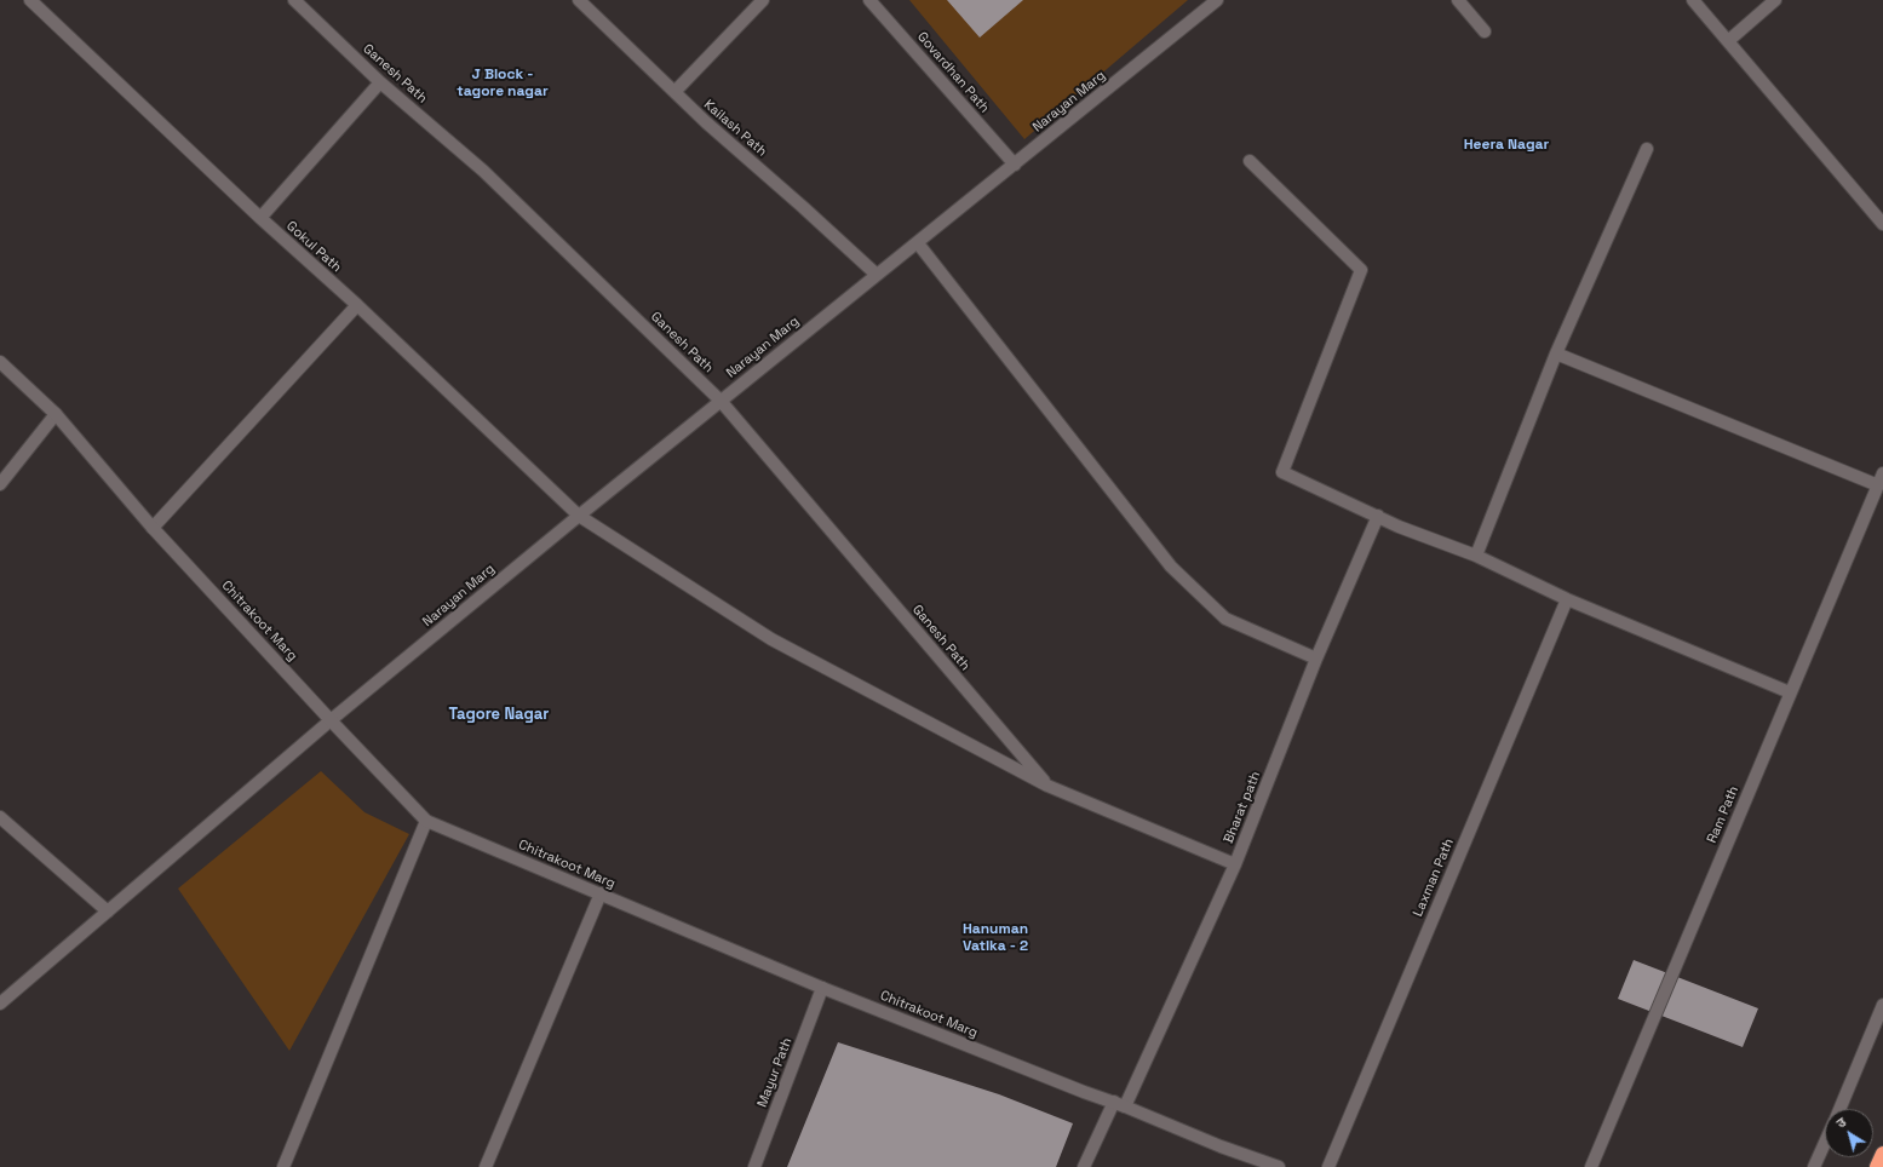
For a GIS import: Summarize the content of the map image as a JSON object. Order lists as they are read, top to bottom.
{
  "streets": {
    "street": [
      "Govardhan Path",
      "Ganesh Path",
      "Narayan Marg",
      "Kailash Path",
      "Gokul Path",
      "Chitrakoot Marg",
      "Bharat path",
      "Ram Path",
      "Laxman Path",
      "Mayur Path"
    ]
  },
  "crossings": [
    ["Govardhan Path", "Narayan Marg"],
    ["Ganesh Path", "Narayan Marg"],
    ["Ganesh Path", "Gokul Path"],
    ["Narayan Marg", "Kailash Path"],
    ["Narayan Marg", "Gokul Path"],
    ["Narayan Marg", "Chitrakoot Marg"],
    ["Gokul Path", "Bharat path"],
    ["Chitrakoot Marg", "Bharat path"],
    ["Chitrakoot Marg", "Mayur Path"]
  ],
  "districts": [
    "J Block - tagore nagar",
    "Heera Nagar",
    "Tagore Nagar",
    "Hanuman Vatika - 2"
  ],
  "north": "top left"
}
